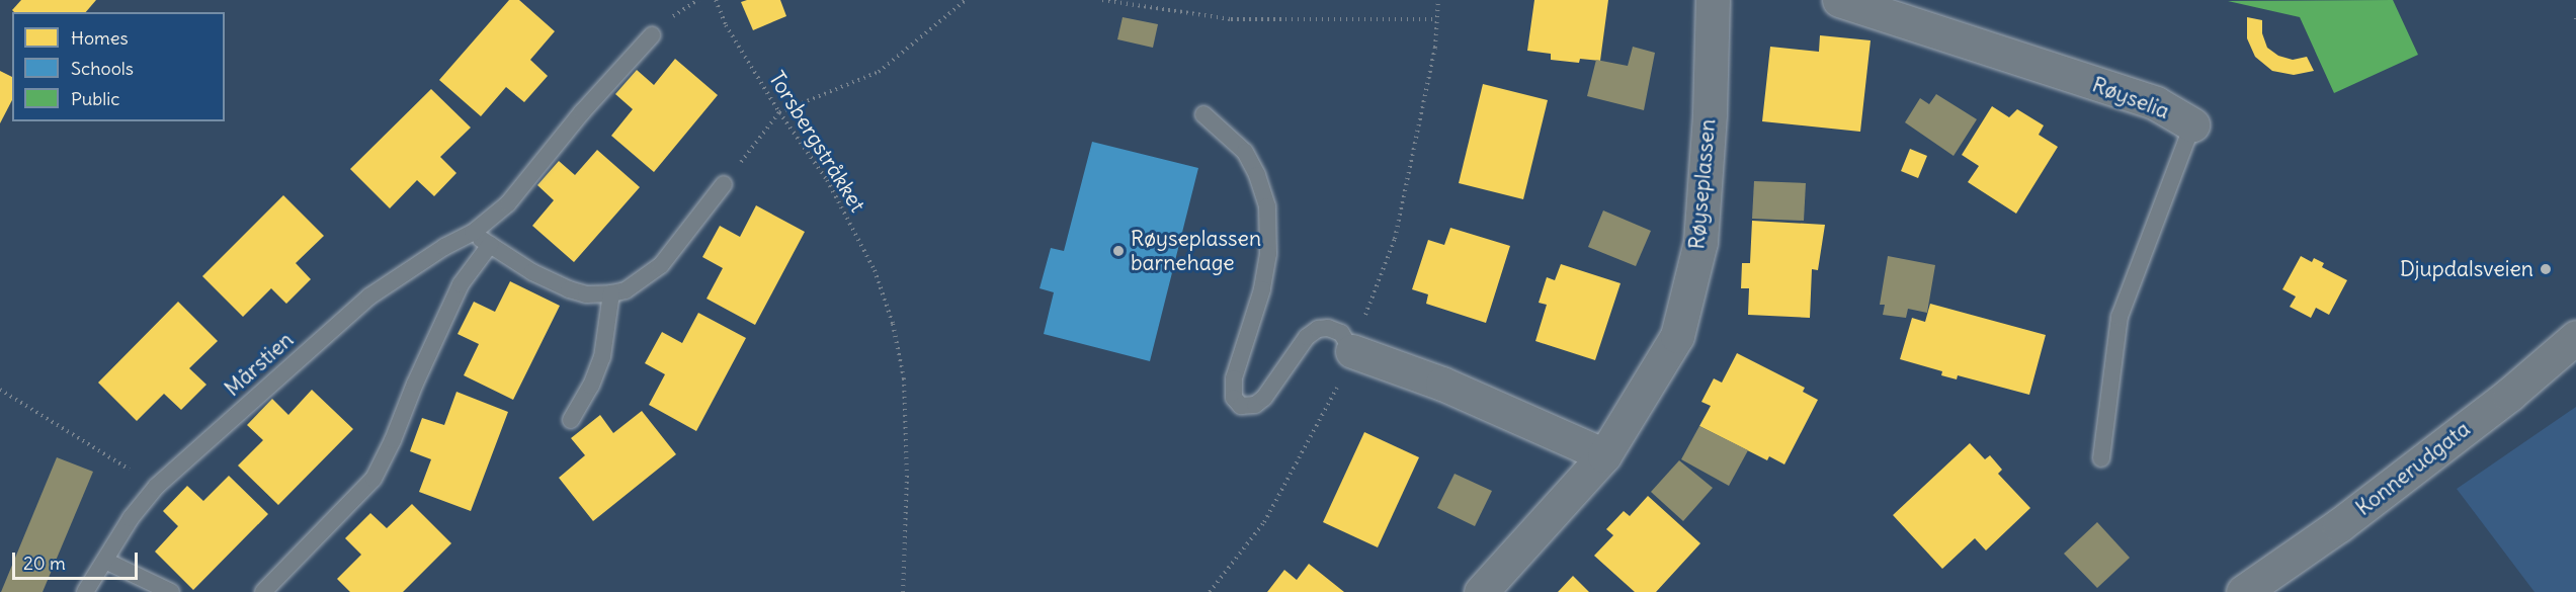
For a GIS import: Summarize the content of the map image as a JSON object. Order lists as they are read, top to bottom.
{
  "streets": {
    "street": ["Røyselia", "Røyseplassen", "Konnerudgata"],
    "lane": ["Mårstien"],
    "path": ["Torsbergstråkket"]
  },
  "places": ["Røyseplassen barnehage", "Djupdalsveien"],
  "legend": ["Homes", "Schools", "Public"],
  "scale_bar": "20 m"
}
